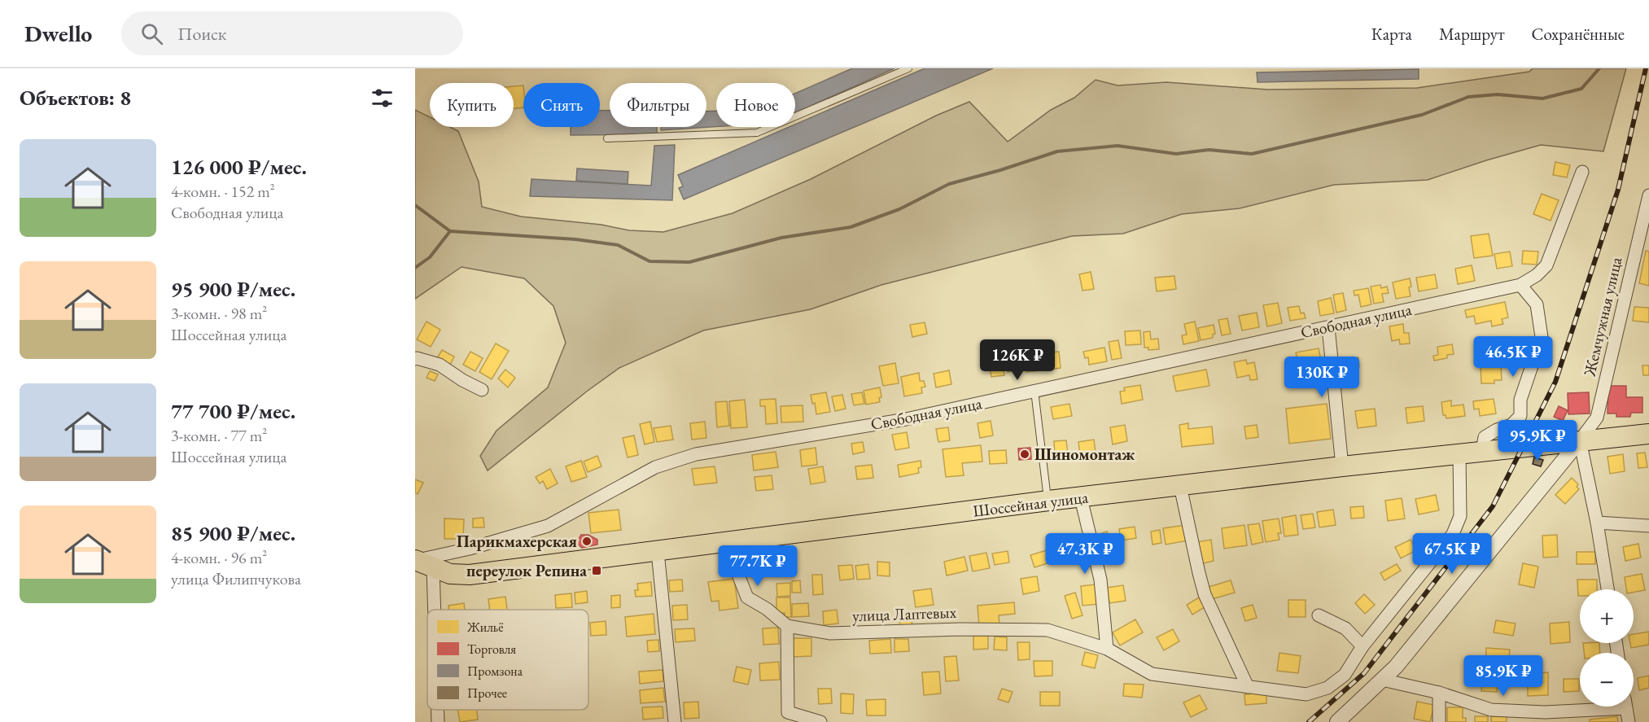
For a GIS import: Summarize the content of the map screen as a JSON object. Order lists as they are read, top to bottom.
{
  "streets": {
    "main road": ["Шоссейная улица"],
    "street": ["Жемчужная улица", "Свободная улица", "улица Лаптевых"]
  },
  "crossings": [
    ["Жемчужная улица", "Шоссейная улица"],
    ["Свободная улица", "Шоссейная улица"],
    ["Шоссейная улица", "улица Лаптевых"]
  ],
  "places": {
    "other": ["Шиномонтаж", "Парикмахерская"],
    "transit": ["переулок Репина"]
  },
  "legend": [
    "Жильё",
    "Торговля",
    "Промзона",
    "Прочее"
  ],
  "page": {
    "header": "Dwello",
    "search": "Поиск",
    "nav": ["Карта", "Маршрут", "Сохранённые"],
    "heading": "Объектов: 8",
    "chip": [
      "Купить",
      "Снять",
      "Фильтры",
      "Новое"
    ],
    "list": [
      {
        "name": "126 000 ₽/мес.",
        "note": "4-комн. · 152 m² · Свободная улица"
      },
      {
        "name": "95 900 ₽/мес.",
        "note": "3-комн. · 98 m² · Шоссейная улица"
      },
      {
        "name": "77 700 ₽/мес.",
        "note": "3-комн. · 77 m² · Шоссейная улица"
      },
      {
        "name": "85 900 ₽/мес.",
        "note": "4-комн. · 96 m² · улица Филипчукова"
      }
    ],
    "price": [
      "46.5K ₽",
      "126K ₽",
      "130K ₽",
      "95.9K ₽",
      "47.3K ₽",
      "67.5K ₽",
      "77.7K ₽",
      "85.9K ₽"
    ],
    "map_buttons": ["+", "−"]
  }
}
